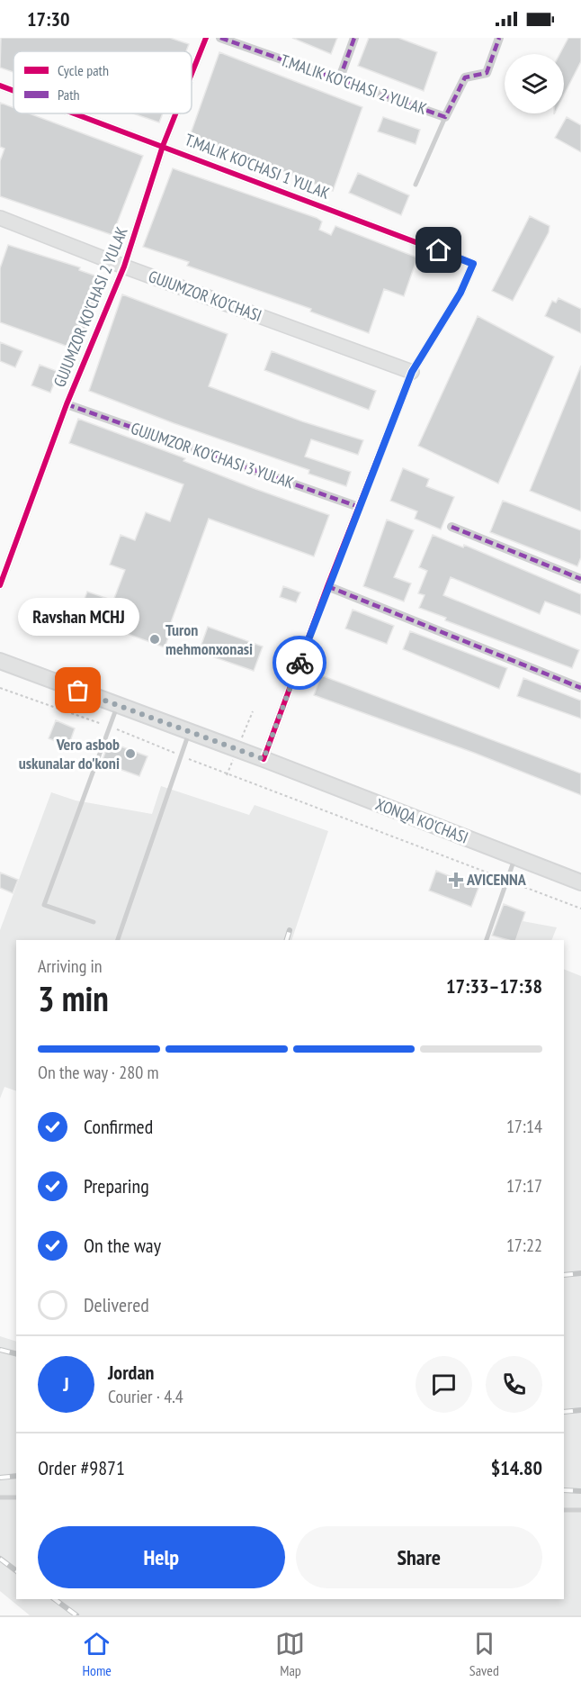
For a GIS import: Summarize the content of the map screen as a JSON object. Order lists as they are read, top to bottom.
{
  "streets": {
    "main road": ["XONQA KO'CHASI"],
    "street": [
      "T.MALIK KO'CHASI 2 YULAK",
      "T.MALIK KO'CHASI 1 YULAK",
      "GUJUMZOR KO'CHASI",
      "GUJUMZOR KO'CHASI 2 YULAK",
      "GUJUMZOR KO'CHASI 3 YULAK"
    ]
  },
  "crossings": [
    ["T.MALIK KO'CHASI 1 YULAK", "GUJUMZOR KO'CHASI"],
    ["T.MALIK KO'CHASI 1 YULAK", "GUJUMZOR KO'CHASI 2 YULAK"],
    ["GUJUMZOR KO'CHASI", "GUJUMZOR KO'CHASI 2 YULAK"],
    ["GUJUMZOR KO'CHASI 2 YULAK", "GUJUMZOR KO'CHASI 3 YULAK"]
  ],
  "places": {
    "other": ["Turon mehmonxonasi", "Ravshan MCHJ", "Vero asbob uskunalar do'koni"],
    "health": ["AVICENNA"]
  },
  "legend": ["Cycle path", "Path"],
  "page": {
    "status": "17:30",
    "bubble": "Ravshan MCHJ",
    "heading": ["3 min", "Arriving in", "17:33–17:38"],
    "panel": [
      "Jordan",
      "Courier · 4.4",
      "Order #9871",
      "$14.80"
    ],
    "bar": "On the way · 280 m",
    "list": [
      ["Confirmed", "17:14"],
      ["Preparing", "17:17"],
      ["On the way", "17:22"],
      "Delivered"
    ],
    "round": "J",
    "buttons": ["Help", "Share"],
    "tabs": ["Home", "Map", "Saved"]
  }
}
